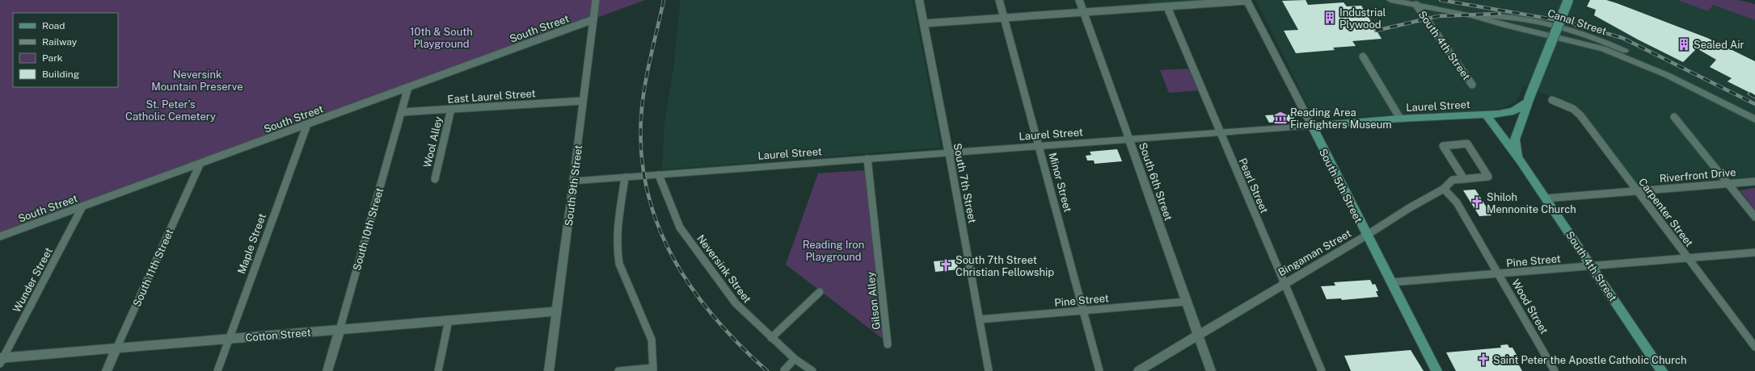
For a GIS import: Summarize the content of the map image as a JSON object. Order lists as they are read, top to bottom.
{
  "streets": {
    "main road": ["South 4th Street", "Laurel Street", "South 5th Street"],
    "street": [
      "Canal Street",
      "South Street",
      "East Laurel Street",
      "Wool Alley",
      "Riverfront Drive",
      "South 6th Street",
      "Minor Street",
      "South 7th Street",
      "South 9th Street",
      "Pearl Street",
      "Carpenter Street",
      "South 10th Street",
      "Maple Street",
      "Bingaman Street",
      "Pine Street",
      "South 11th Street",
      "Neversink Street",
      "Wunder Street",
      "Gilson Alley",
      "Wood Street",
      "Cotton Street"
    ]
  },
  "crossings": [
    ["Canal Street", "South 4th Street"],
    ["South Street", "South 9th Street"],
    ["South Street", "South 10th Street"],
    ["South Street", "Maple Street"],
    ["South Street", "South 11th Street"],
    ["South Street", "Wunder Street"],
    ["South 4th Street", "Laurel Street"],
    ["South 4th Street", "Riverfront Drive"],
    ["South 4th Street", "Pine Street"],
    ["East Laurel Street", "Wool Alley"],
    ["East Laurel Street", "South 9th Street"],
    ["East Laurel Street", "South 10th Street"],
    ["Laurel Street", "South 6th Street"],
    ["Laurel Street", "Minor Street"],
    ["Laurel Street", "South 7th Street"],
    ["Laurel Street", "South 9th Street"],
    ["Laurel Street", "Pearl Street"],
    ["Laurel Street", "South 5th Street"],
    ["Laurel Street", "Neversink Street"],
    ["Laurel Street", "Gilson Alley"],
    ["Riverfront Drive", "Carpenter Street"],
    ["South 6th Street", "Bingaman Street"],
    ["South 6th Street", "Pine Street"],
    ["Minor Street", "Pine Street"],
    ["South 7th Street", "Pine Street"],
    ["South 9th Street", "Cotton Street"],
    ["Pearl Street", "Bingaman Street"],
    ["South 5th Street", "Bingaman Street"],
    ["South 5th Street", "Pine Street"],
    ["Carpenter Street", "Pine Street"],
    ["South 10th Street", "Cotton Street"],
    ["Maple Street", "Cotton Street"],
    ["Bingaman Street", "Wood Street"],
    ["Pine Street", "Wood Street"],
    ["South 11th Street", "Cotton Street"],
    ["Wunder Street", "Cotton Street"]
  ],
  "parks": [
    "10th & South Playground",
    "Neversink Mountain Preserve",
    "St. Peter's Catholic Cemetery",
    "Reading Iron Playground"
  ],
  "places": {
    "building": ["Industrial Plywood", "Sealed Air"],
    "museum": ["Reading Area Firefighters Museum"],
    "church": ["Shiloh Mennonite Church", "South 7th Street Christian Fellowship", "Saint Peter the Apostle Catholic Church"]
  },
  "legend": [
    "Road",
    "Railway",
    "Park",
    "Building"
  ]
}
